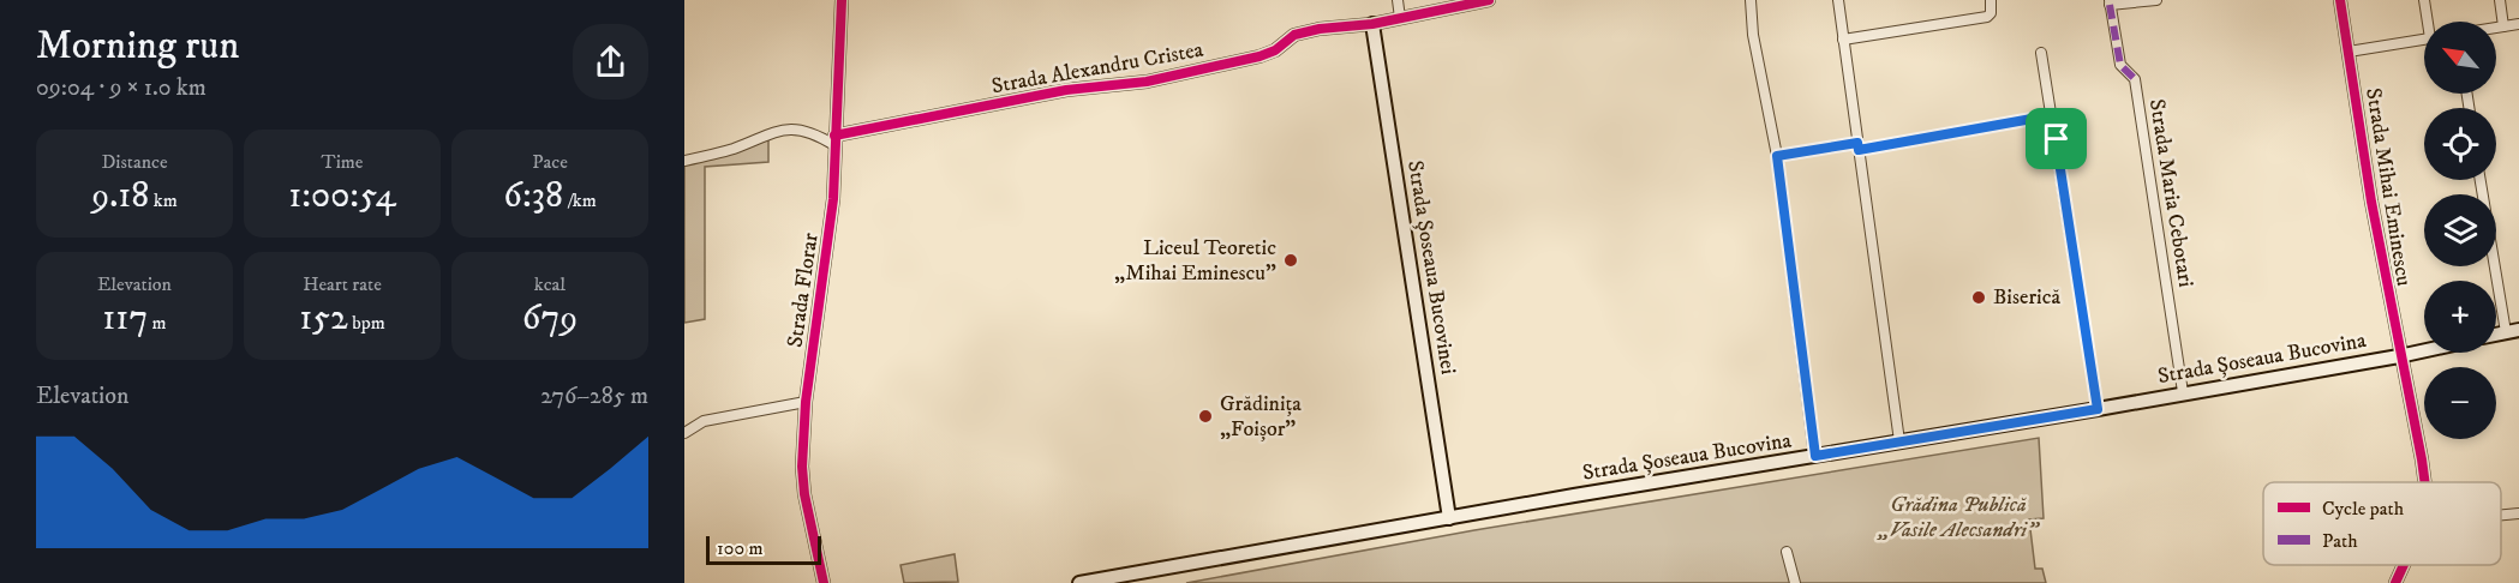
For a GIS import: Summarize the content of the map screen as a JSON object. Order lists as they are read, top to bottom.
{
  "streets": {
    "main road": ["Strada Șoseaua Bucovinei", "Strada Șoseaua Bucovina"],
    "street": [
      "Strada Alexandru Cristea",
      "Strada Mihai Eminescu",
      "Strada Maria Cebotari",
      "Strada Florar"
    ]
  },
  "crossings": [
    ["Strada Alexandru Cristea", "Strada Șoseaua Bucovinei"],
    ["Strada Alexandru Cristea", "Strada Florar"],
    ["Strada Mihai Eminescu", "Strada Șoseaua Bucovina"],
    ["Strada Maria Cebotari", "Strada Șoseaua Bucovina"],
    ["Strada Șoseaua Bucovinei", "Strada Șoseaua Bucovina"]
  ],
  "parks": ["Grădina Publică „Vasile Alecsandri”"],
  "places": ["Liceul Teoretic „Mihai Eminescu”", "Biserică", "Grădinița „Foișor”"],
  "legend": ["Cycle path", "Path"],
  "scale_bar": "100 m",
  "north": "top left",
  "page": {
    "heading": ["Morning run", "09:04 · 9 × 1.0 km"],
    "map_buttons": ["+", "−"],
    "stats": [
      ["Distance", "9.18 km"],
      ["Time", "1:00:54"],
      ["Pace", "6:38 /km"],
      ["Elevation", "117 m"],
      ["Heart rate", "152 bpm"],
      ["kcal", "679"]
    ],
    "chart": ["Elevation", "276–285 m"],
    "scale": "100 m"
  }
}
